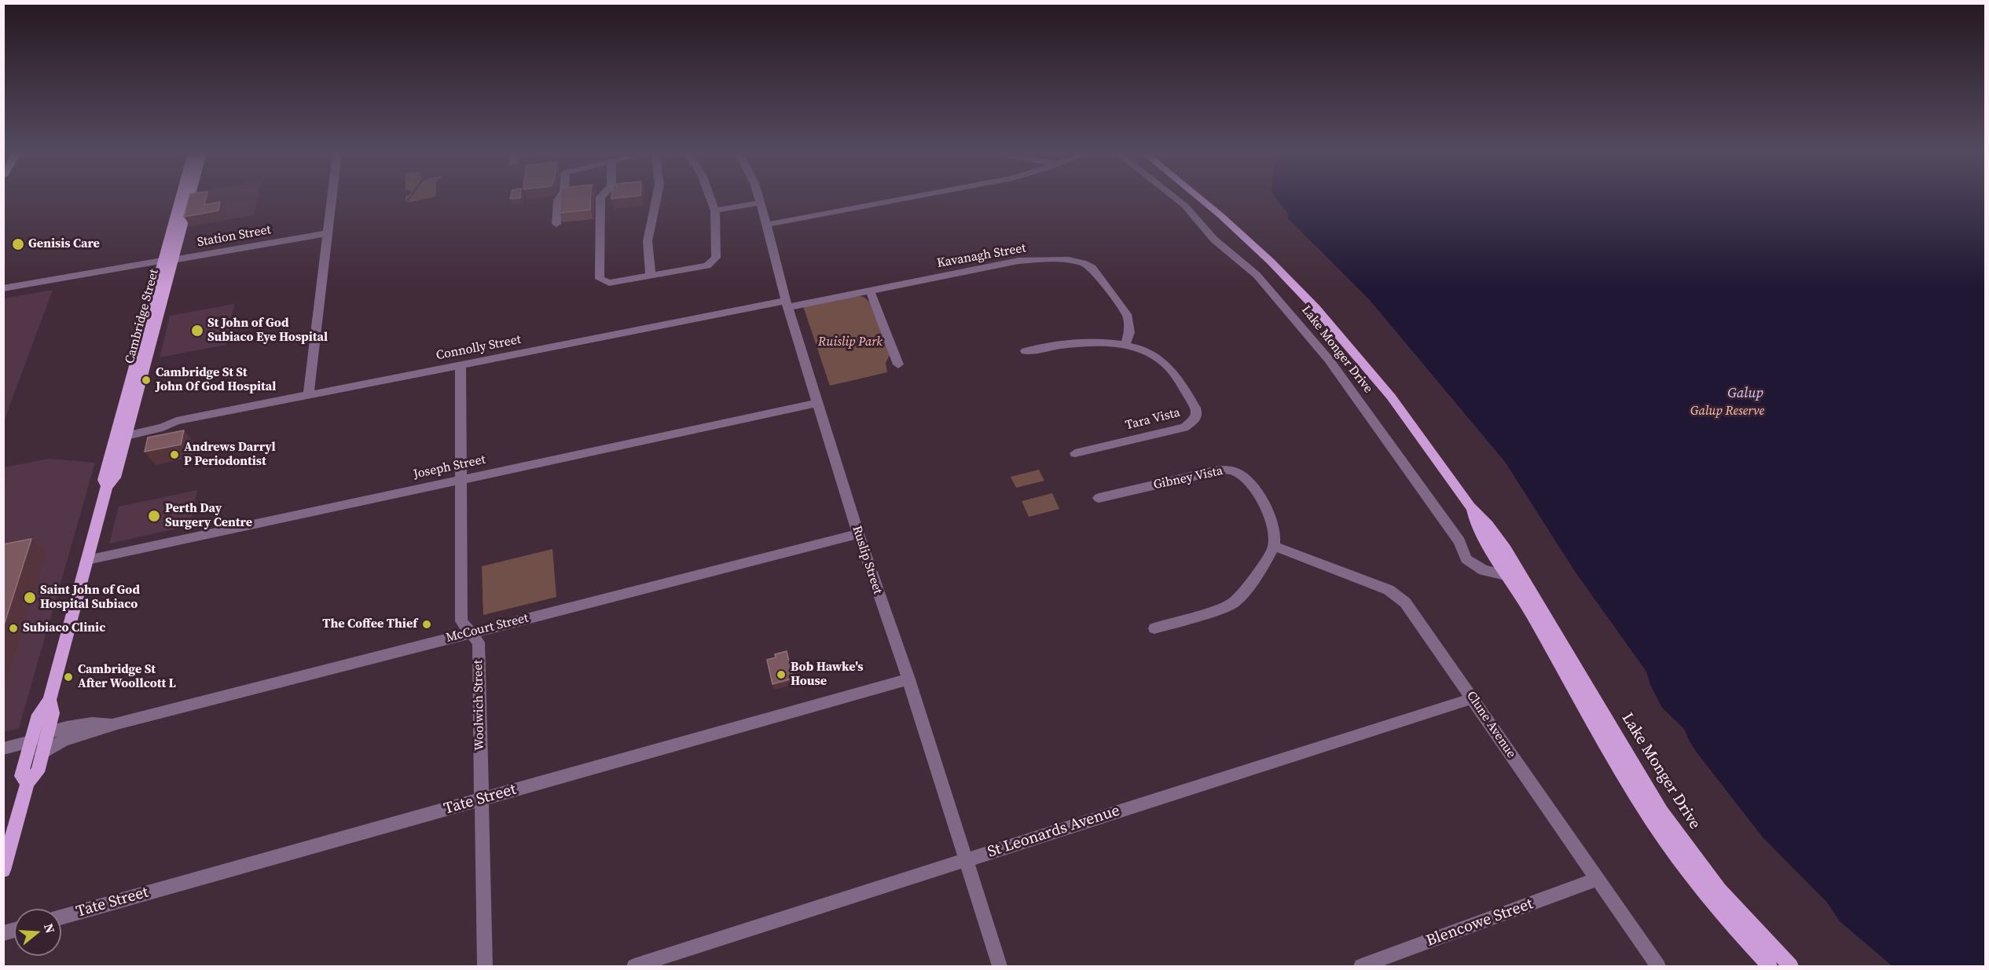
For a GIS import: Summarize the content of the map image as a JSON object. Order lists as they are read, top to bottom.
{
  "streets": {
    "main road": ["Cambridge Street", "Lake Monger Drive"],
    "street": [
      "Station Street",
      "Kavanagh Street",
      "Connolly Street",
      "Tara Vista",
      "Joseph Street",
      "Gibney Vista",
      "Ruslip Street",
      "McCourt Street",
      "Woolwich Street",
      "Clune Avenue",
      "Tate Street",
      "St Leonards Avenue",
      "Blencowe Street"
    ]
  },
  "crossings": [
    ["Station Street", "Cambridge Street"],
    ["Kavanagh Street", "Connolly Street"],
    ["Kavanagh Street", "Tara Vista"],
    ["Kavanagh Street", "Ruslip Street"],
    ["Cambridge Street", "Connolly Street"],
    ["Cambridge Street", "Joseph Street"],
    ["Cambridge Street", "McCourt Street"],
    ["Connolly Street", "Ruslip Street"],
    ["Connolly Street", "Woolwich Street"],
    ["Joseph Street", "Ruslip Street"],
    ["Joseph Street", "Woolwich Street"],
    ["Gibney Vista", "Clune Avenue"],
    ["Ruslip Street", "McCourt Street"],
    ["Ruslip Street", "Tate Street"],
    ["Ruslip Street", "St Leonards Avenue"],
    ["McCourt Street", "Woolwich Street"],
    ["Woolwich Street", "Tate Street"],
    ["Clune Avenue", "St Leonards Avenue"],
    ["Clune Avenue", "Blencowe Street"]
  ],
  "water": ["Galup"],
  "parks": ["Ruislip Park", "Galup Reserve"],
  "places": [
    "Genisis Care",
    "St John of God Subiaco Eye Hospital",
    "Cambridge St St John Of God Hospital",
    "Andrews Darryl P Periodontist",
    "Perth Day Surgery Centre",
    "Saint John of God Hospital Subiaco",
    "The Coffee Thief",
    "Subiaco Clinic",
    "Bob Hawke's House",
    "Cambridge St After Woollcott L"
  ],
  "north": "right"
}
